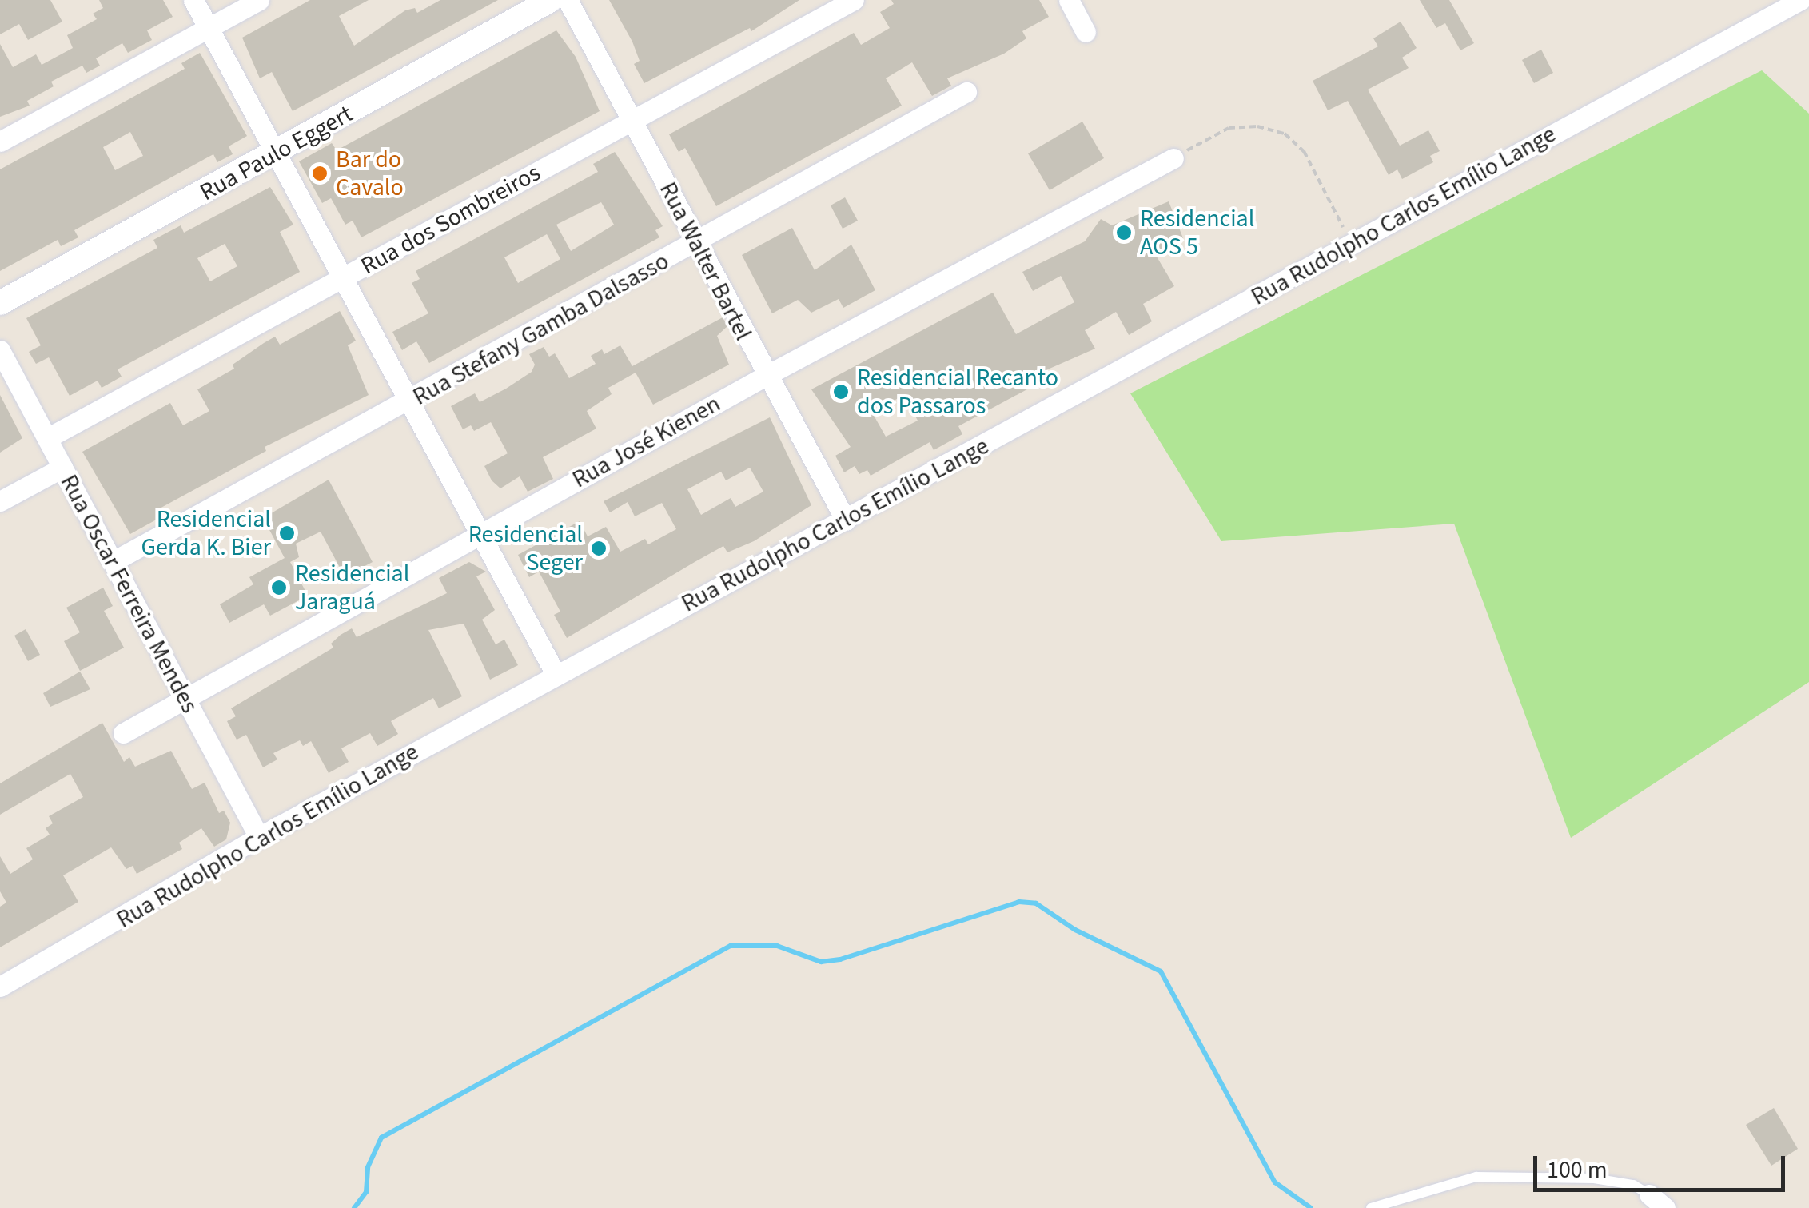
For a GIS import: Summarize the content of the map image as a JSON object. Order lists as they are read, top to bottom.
{
  "streets": {
    "street": [
      "Rua Paulo Eggert",
      "Rua Rudolpho Carlos Emílio Lange",
      "Rua dos Sombreiros",
      "Rua Walter Bartel",
      "Rua Stefany Gamba Dalsasso",
      "Rua José Kienen",
      "Rua Oscar Ferreira Mendes"
    ]
  },
  "crossings": [
    ["Rua Rudolpho Carlos Emílio Lange", "Rua Walter Bartel"],
    ["Rua Rudolpho Carlos Emílio Lange", "Rua Oscar Ferreira Mendes"],
    ["Rua dos Sombreiros", "Rua Walter Bartel"],
    ["Rua dos Sombreiros", "Rua Oscar Ferreira Mendes"],
    ["Rua Walter Bartel", "Rua Stefany Gamba Dalsasso"],
    ["Rua Walter Bartel", "Rua José Kienen"],
    ["Rua Stefany Gamba Dalsasso", "Rua Oscar Ferreira Mendes"],
    ["Rua José Kienen", "Rua Oscar Ferreira Mendes"]
  ],
  "places": [
    "Bar do Cavalo",
    "Residencial AOS 5",
    "Residencial Recanto dos Passaros",
    "Residencial Gerda K. Bier",
    "Residencial Seger",
    "Residencial Jaraguá"
  ],
  "scale_bar": "100 m"
}
